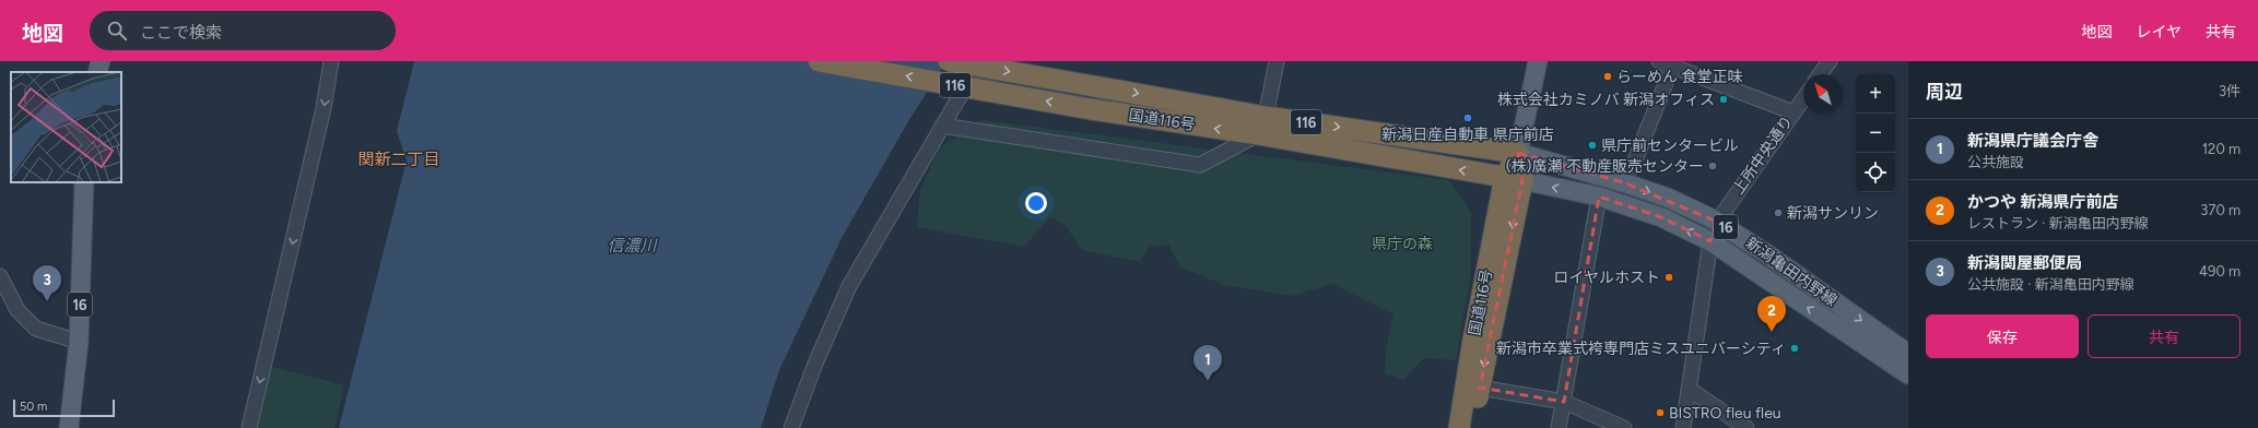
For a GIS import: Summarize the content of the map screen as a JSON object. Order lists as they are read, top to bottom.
{
  "streets": {
    "highway": ["116", "国道116号"],
    "main road": ["16", "新潟亀田内野線"],
    "street": ["上所中央通り"]
  },
  "crossings": [
    ["国道116号", "新潟亀田内野線"],
    ["上所中央通り", "新潟亀田内野線"]
  ],
  "districts": ["関新二丁目"],
  "water": ["信濃川"],
  "parks": ["県庁の森"],
  "places": [
    "らーめん 食堂正味",
    "株式会社カミノバ 新潟オフィス",
    "新潟日産自動車 県庁前店",
    "県庁前センタービル",
    "(株)廣瀬 不動産販売センター",
    "新潟サンリン",
    "ロイヤルホスト",
    "新潟市卒業式袴専門店ミスユニバーシティ",
    "BISTRO fleu fleu"
  ],
  "scale_bar": "50 m",
  "north": "top left",
  "page": {
    "header": "地図",
    "search": "ここで検索",
    "nav": ["地図", "レイヤ", "共有"],
    "heading": ["周辺", "3件"],
    "map_buttons": ["+", "−"],
    "list": [
      {
        "mark": "1",
        "name": "新潟県庁議会庁舎",
        "note": "公共施設",
        "value": "120 m"
      },
      {
        "mark": "2",
        "name": "かつや 新潟県庁前店",
        "note": "レストラン · 新潟亀田内野線",
        "value": "370 m"
      },
      {
        "mark": "3",
        "name": "新潟関屋郵便局",
        "note": "公共施設 · 新潟亀田内野線",
        "value": "490 m"
      }
    ],
    "pins": ["3", "2", "1"],
    "buttons": ["保存", "共有"],
    "scale": "50 m"
  }
}
